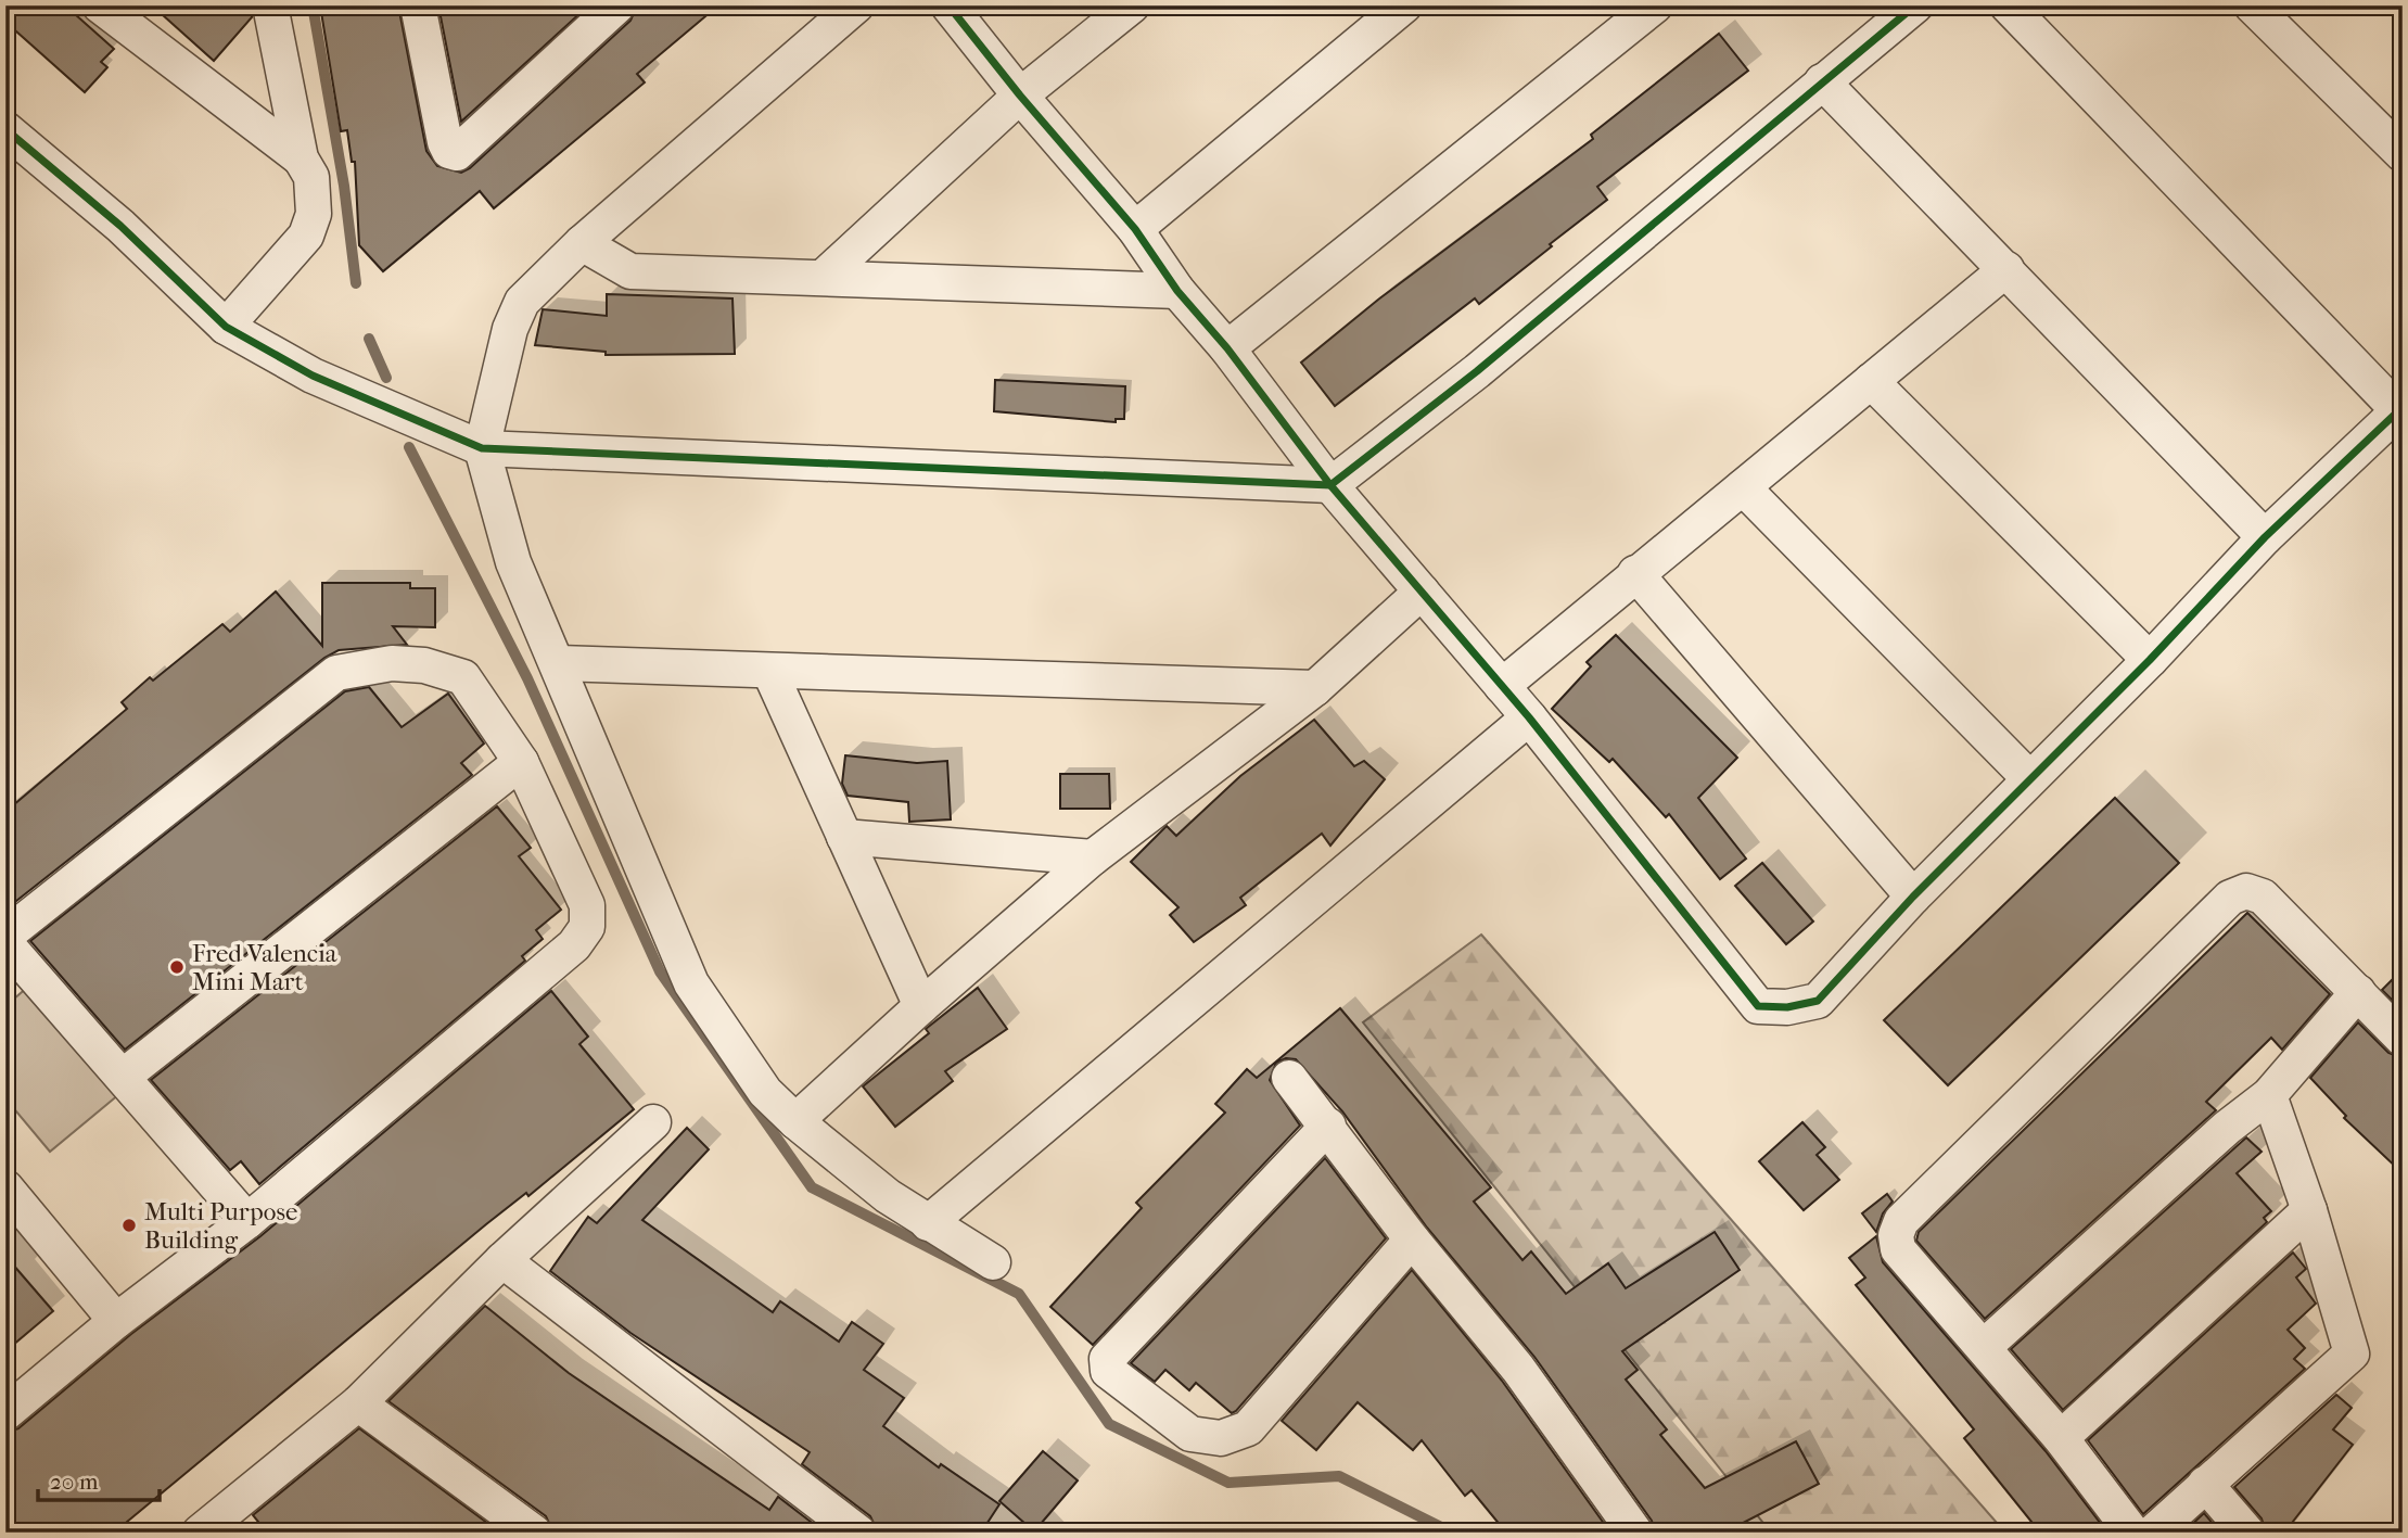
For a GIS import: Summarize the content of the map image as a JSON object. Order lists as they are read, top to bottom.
{
  "places": ["Fred Valencia Mini Mart", "Multi Purpose Building"],
  "scale_bar": "20 m"
}
